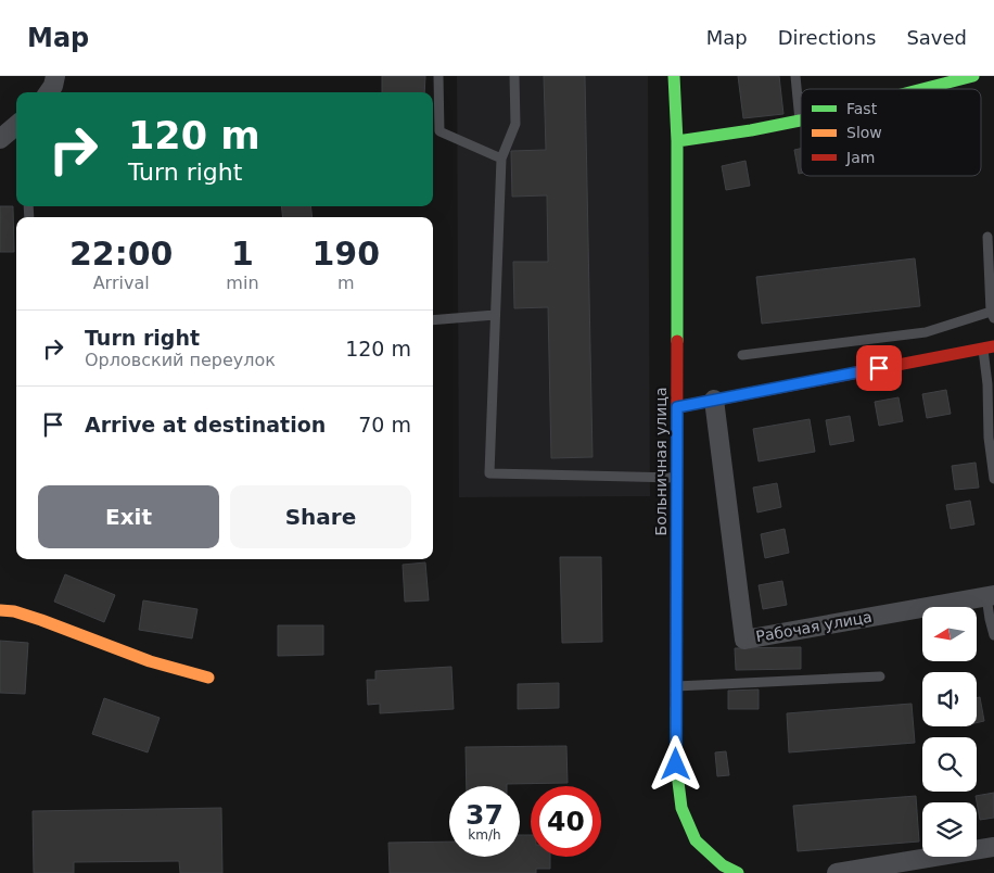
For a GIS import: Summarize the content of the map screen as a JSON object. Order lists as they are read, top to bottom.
{
  "streets": {
    "street": ["Больничная улица", "Рабочая улица"]
  },
  "legend": ["Fast", "Slow", "Jam"],
  "north": "left",
  "page": {
    "header": "Map",
    "nav": ["Map", "Directions", "Saved"],
    "turn": ["120 m", "Turn right"],
    "eta": [
      "22:00",
      "Arrival",
      "1",
      "min",
      "190",
      "m"
    ],
    "list": [
      {
        "name": "Turn right",
        "note": "Орловский переулок",
        "value": "120 m"
      },
      {
        "name": "Arrive at destination",
        "value": "70 m"
      }
    ],
    "buttons": ["Exit", "Share"],
    "speed": "37 km/h",
    "limit": "40"
  }
}
